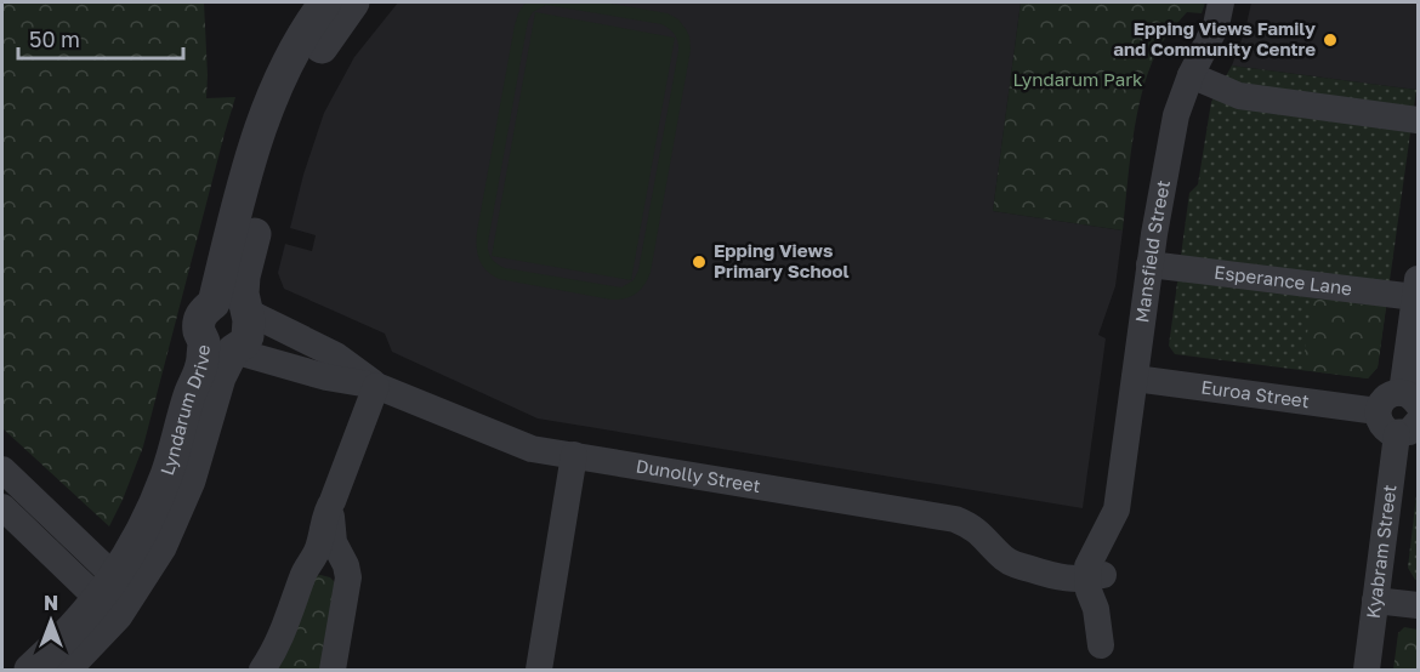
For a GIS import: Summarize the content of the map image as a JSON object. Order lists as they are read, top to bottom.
{
  "streets": {
    "street": [
      "Mansfield Street",
      "Esperance Lane",
      "Euroa Street",
      "Lyndarum Drive",
      "Dunolly Street",
      "Kyabram Street"
    ]
  },
  "crossings": [
    ["Mansfield Street", "Esperance Lane"],
    ["Mansfield Street", "Euroa Street"],
    ["Mansfield Street", "Dunolly Street"],
    ["Lyndarum Drive", "Dunolly Street"]
  ],
  "parks": ["Lyndarum Park"],
  "places": ["Epping Views Family and Community Centre", "Epping Views Primary School"],
  "scale_bar": "50 m",
  "north": "top"
}
